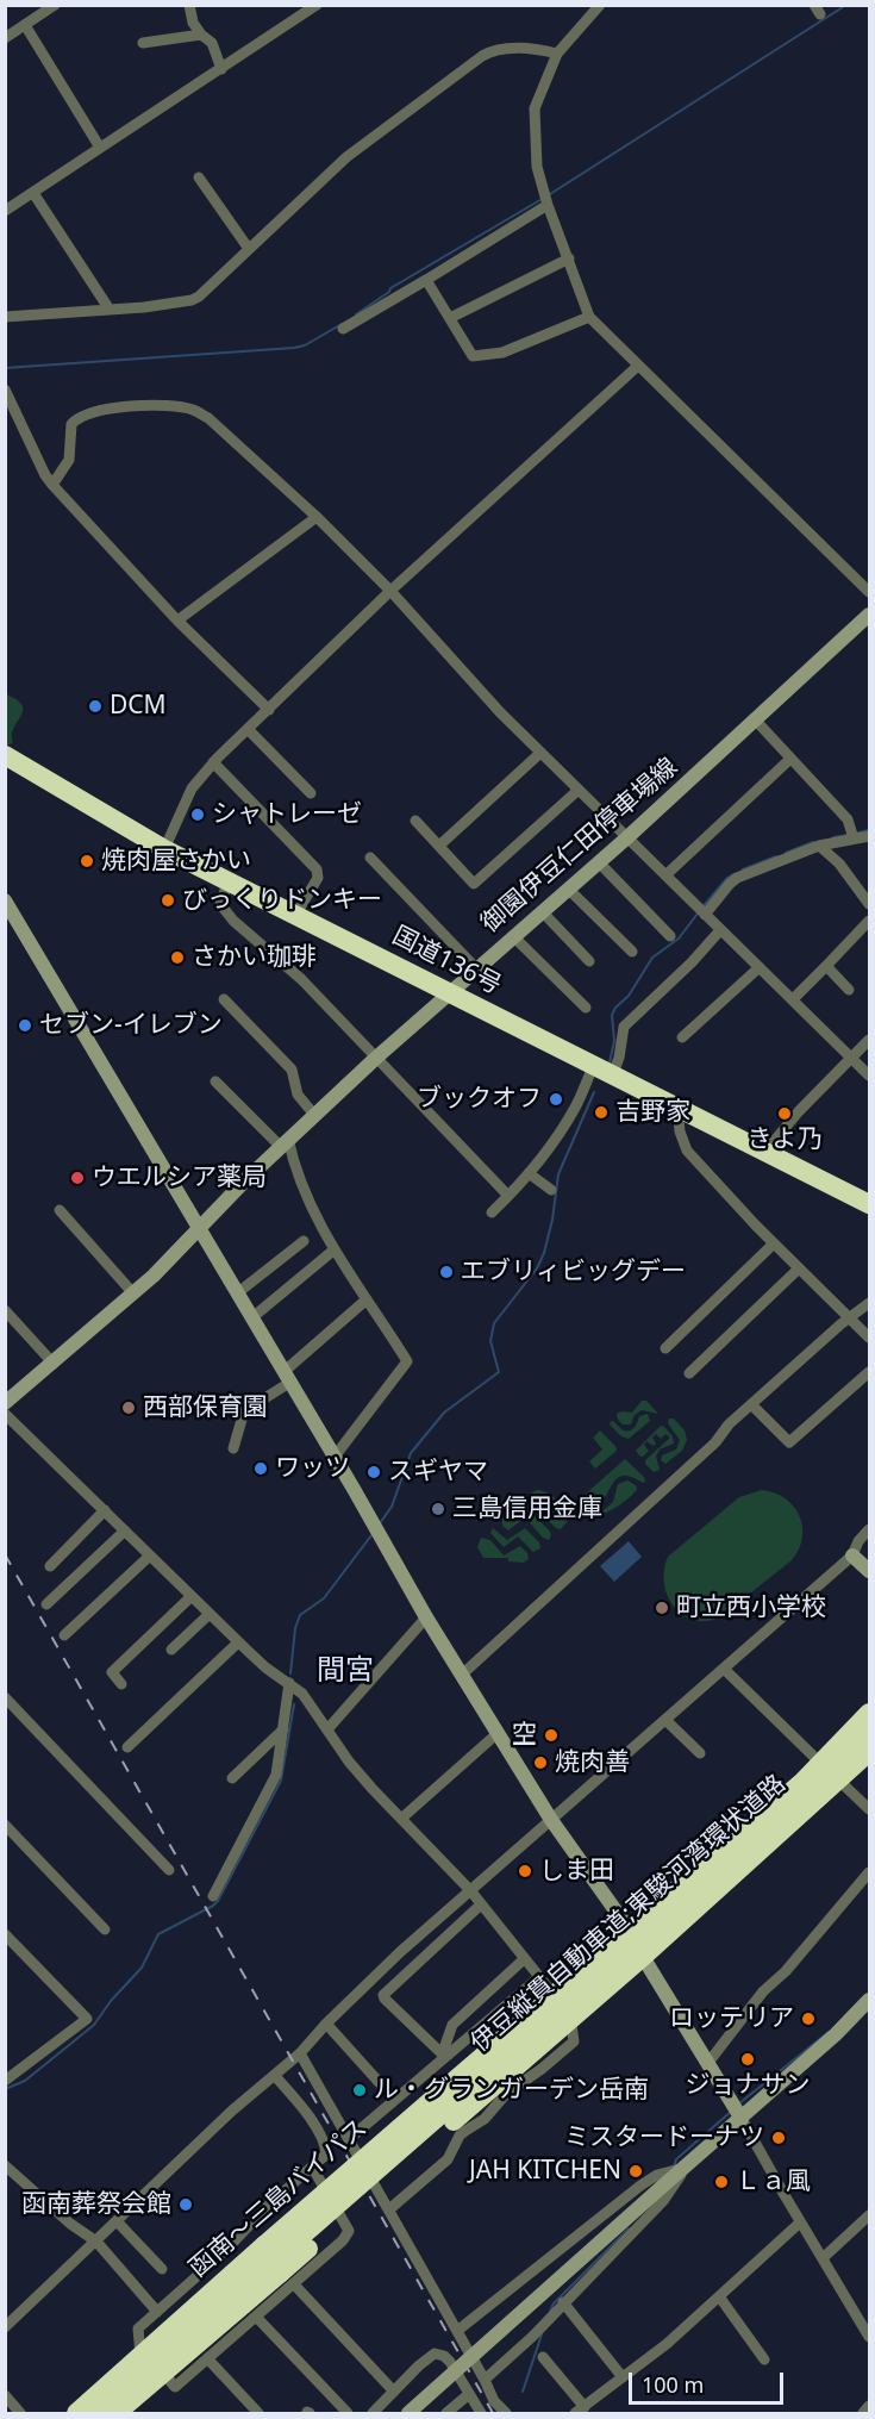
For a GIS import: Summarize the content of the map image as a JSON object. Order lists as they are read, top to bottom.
{
  "streets": {
    "highway": ["国道136号", "伊豆縦貫自動車道;東駿河湾環状道路", "函南～三島バイパス"],
    "street": ["御園伊豆仁田停車場線"]
  },
  "crossings": [
    ["御園伊豆仁田停車場線", "国道136号"]
  ],
  "districts": ["間宮"],
  "places": [
    "DCM",
    "シャトレーゼ",
    "焼肉屋さかい",
    "びっくりドンキー",
    "さかい珈琲",
    "セブン-イレブン",
    "ブックオフ",
    "吉野家",
    "きよ乃",
    "ウエルシア薬局",
    "エブリィビッグデー",
    "西部保育園",
    "ワッツ",
    "スギヤマ",
    "三島信用金庫",
    "町立西小学校",
    "空",
    "焼肉善",
    "しま田",
    "ロッテリア",
    "ジョナサン",
    "ル・グランガーデン岳南",
    "ミスタードーナツ",
    "JAH KITCHEN",
    "Ｌａ風",
    "函南葬祭会館"
  ],
  "scale_bar": "100 m"
}
